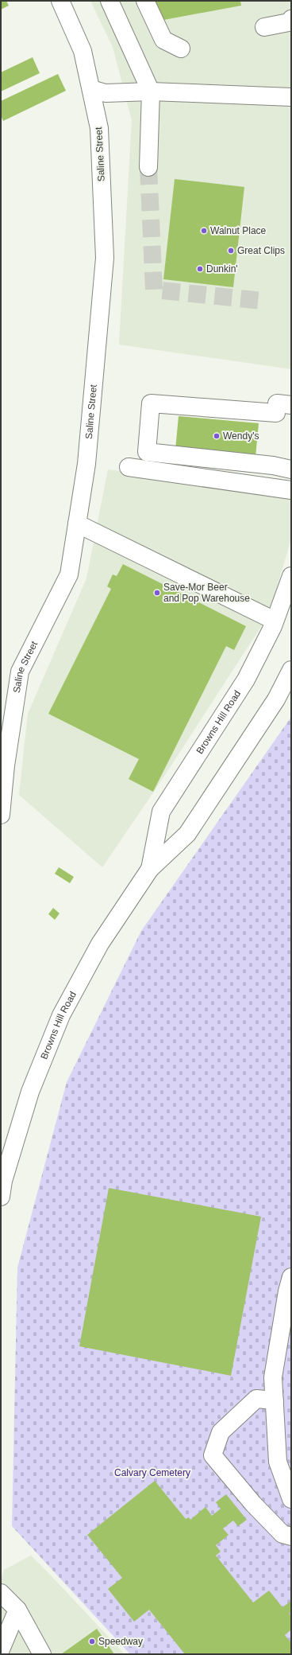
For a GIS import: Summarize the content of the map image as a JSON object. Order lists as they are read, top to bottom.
{
  "streets": {
    "main road": ["Saline Street", "Browns Hill Road"]
  },
  "parks": ["Calvary Cemetery"],
  "places": [
    "Walnut Place",
    "Great Clips",
    "Dunkin'",
    "Wendy's",
    "Save-Mor Beer and Pop Warehouse",
    "Speedway"
  ]
}
